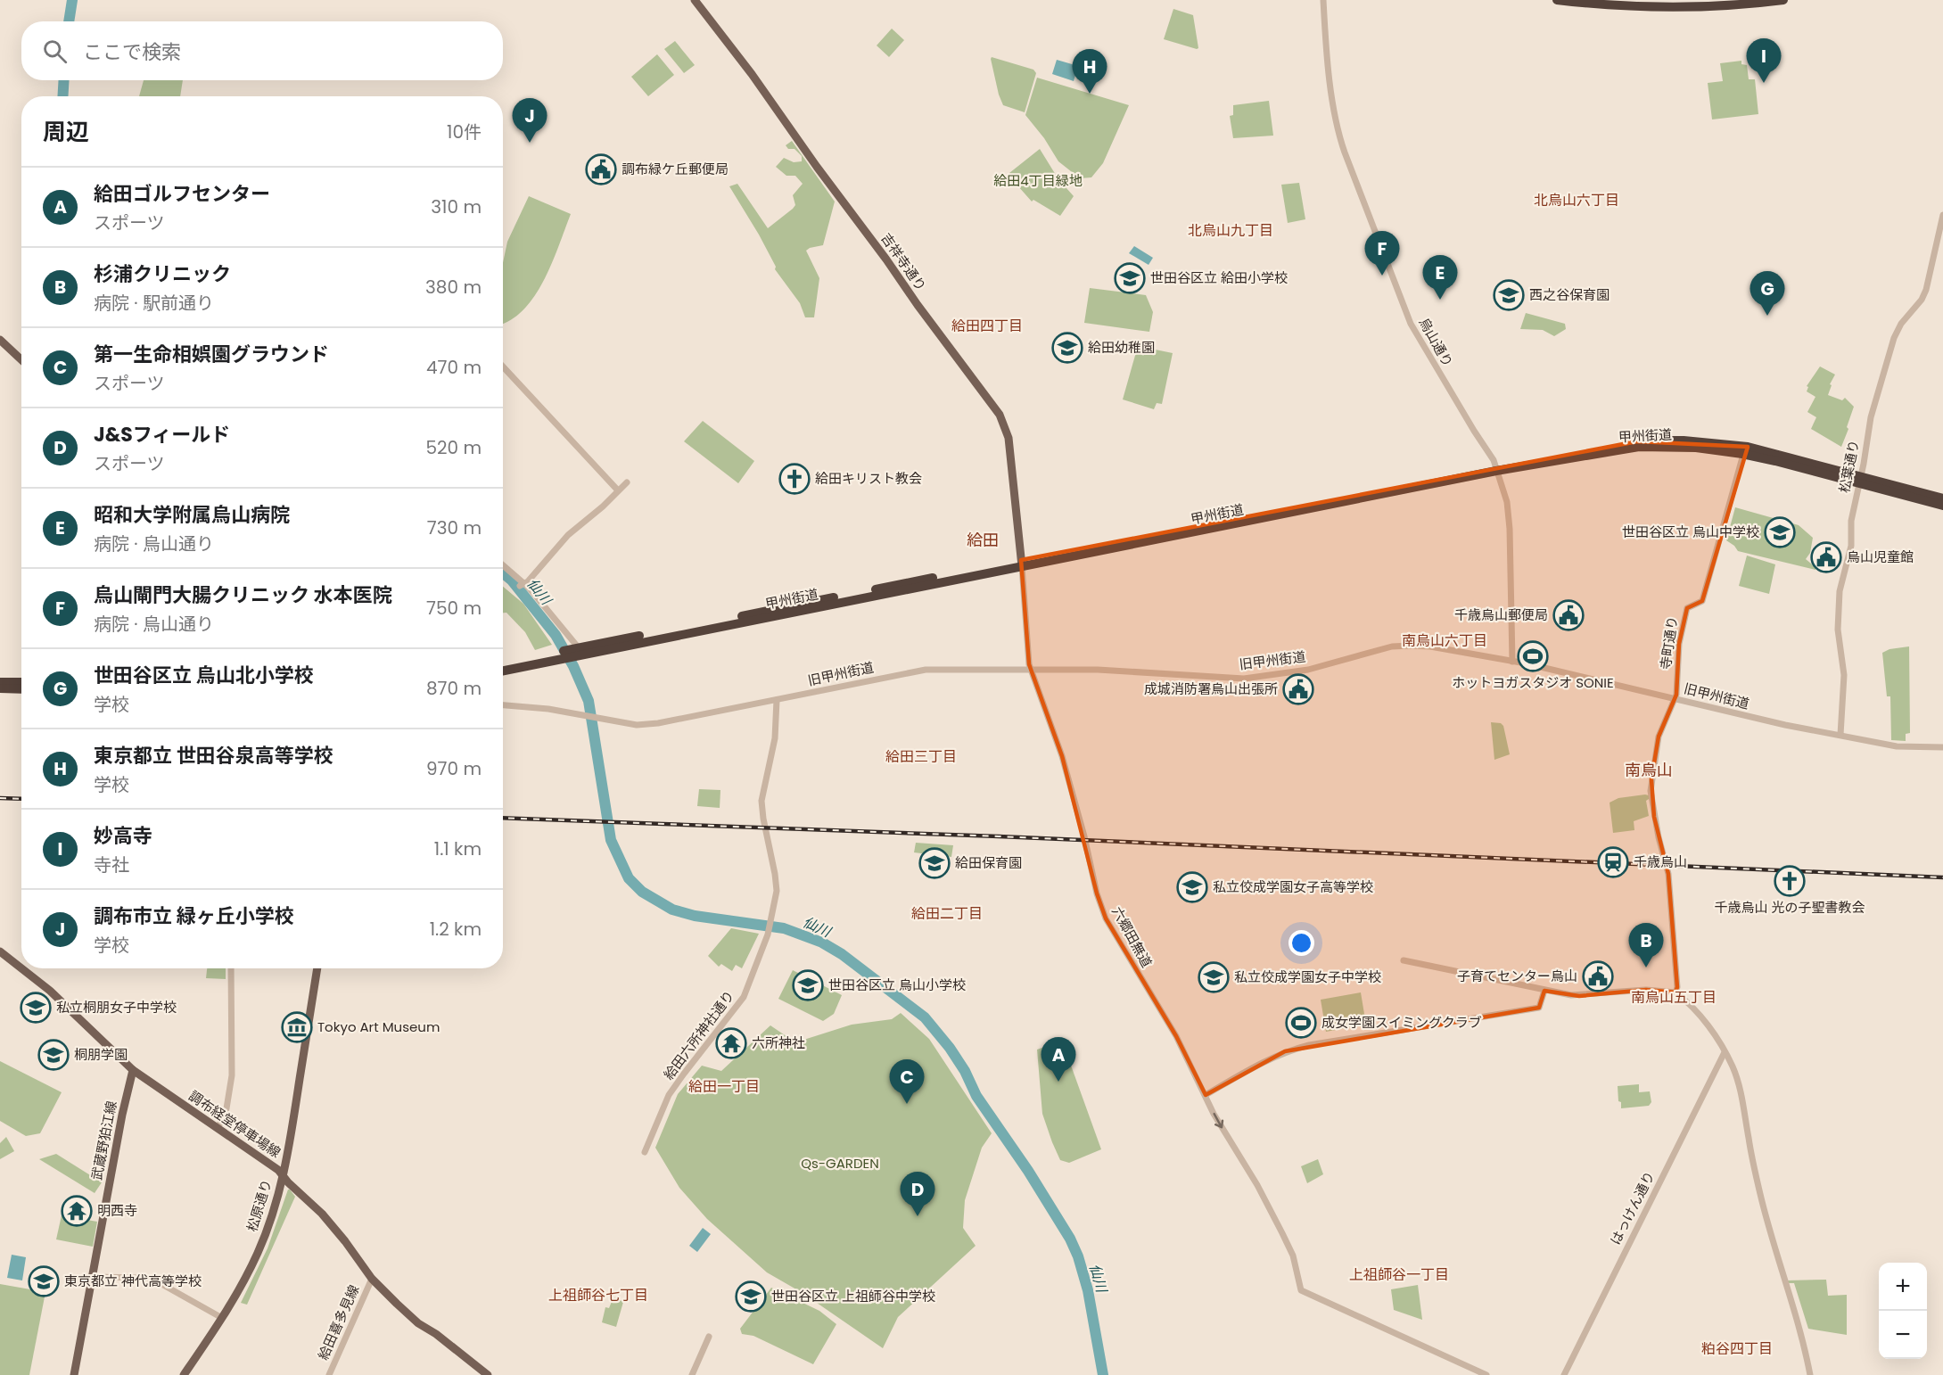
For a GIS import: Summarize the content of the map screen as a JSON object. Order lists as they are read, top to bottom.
{
  "streets": {
    "highway": ["甲州街道"],
    "main road": [
      "吉祥寺通り",
      "調布経堂停車場線",
      "武蔵野狛江線",
      "松原通り"
    ],
    "street": [
      "烏山通り",
      "松葉通り",
      "寺町通り",
      "旧甲州街道",
      "六郷田無道",
      "給田六所神社通り",
      "はっけん通り",
      "給田喜多見線"
    ]
  },
  "crossings": [
    ["吉祥寺通り", "甲州街道"],
    ["吉祥寺通り", "六郷田無道"],
    ["烏山通り", "甲州街道"],
    ["烏山通り", "旧甲州街道"],
    ["甲州街道", "松葉通り"],
    ["甲州街道", "寺町通り"],
    ["甲州街道", "六郷田無道"],
    ["松葉通り", "旧甲州街道"],
    ["寺町通り", "旧甲州街道"],
    ["旧甲州街道", "六郷田無道"],
    ["旧甲州街道", "給田六所神社通り"],
    ["調布経堂停車場線", "武蔵野狛江線"],
    ["調布経堂停車場線", "松原通り"],
    ["調布経堂停車場線", "給田喜多見線"]
  ],
  "one_way": ["六郷田無道"],
  "districts": [
    "北烏山六丁目",
    "北烏山九丁目",
    "給田四丁目",
    "給田",
    "南烏山六丁目",
    "給田三丁目",
    "南烏山",
    "給田二丁目",
    "南烏山五丁目",
    "給田一丁目",
    "上祖師谷一丁目",
    "上祖師谷七丁目",
    "粕谷四丁目"
  ],
  "water": ["仙川"],
  "parks": ["給田4丁目緑地", "Qs-GARDEN"],
  "places": {
    "public building": [
      "調布緑ケ丘郵便局",
      "烏山児童館",
      "千歳烏山郵便局",
      "成城消防署烏山出張所",
      "子育てセンター烏山"
    ],
    "school or university": [
      "世田谷区立 給田小学校",
      "西之谷保育園",
      "給田幼稚園",
      "世田谷区立 烏山中学校",
      "給田保育園",
      "私立佼成学園女子高等学校",
      "私立佼成学園女子中学校",
      "世田谷区立 烏山小学校",
      "私立桐朋女子中学校",
      "桐朋学園",
      "東京都立 神代高等学校",
      "世田谷区立 上祖師谷中学校"
    ],
    "church": ["給田キリスト教会", "千歳烏山 光の子聖書教会"],
    "sports": ["ホットヨガスタジオ SONIE", "成女学園スイミングクラブ"],
    "station": ["千歳烏山"],
    "museum": ["Tokyo Art Museum"],
    "temple": ["六所神社", "明西寺"]
  },
  "page": {
    "search": "ここで検索",
    "pins": [
      "I",
      "H",
      "J",
      "F",
      "E",
      "G",
      "B",
      "A",
      "C",
      "D"
    ],
    "heading": ["周辺", "10件"],
    "list": [
      {
        "mark": "A",
        "name": "給田ゴルフセンター",
        "note": "スポーツ",
        "value": "310 m"
      },
      {
        "mark": "B",
        "name": "杉浦クリニック",
        "note": "病院 · 駅前通り",
        "value": "380 m"
      },
      {
        "mark": "C",
        "name": "第一生命相娯園グラウンド",
        "note": "スポーツ",
        "value": "470 m"
      },
      {
        "mark": "D",
        "name": "J&Sフィールド",
        "note": "スポーツ",
        "value": "520 m"
      },
      {
        "mark": "E",
        "name": "昭和大学附属烏山病院",
        "note": "病院 · 烏山通り",
        "value": "730 m"
      },
      {
        "mark": "F",
        "name": "烏山閘門大腸クリニック 水本医院",
        "note": "病院 · 烏山通り",
        "value": "750 m"
      },
      {
        "mark": "G",
        "name": "世田谷区立 烏山北小学校",
        "note": "学校",
        "value": "870 m"
      },
      {
        "mark": "H",
        "name": "東京都立 世田谷泉高等学校",
        "note": "学校",
        "value": "970 m"
      },
      {
        "mark": "I",
        "name": "妙高寺",
        "note": "寺社",
        "value": "1.1 km"
      },
      {
        "mark": "J",
        "name": "調布市立 緑ヶ丘小学校",
        "note": "学校",
        "value": "1.2 km"
      }
    ],
    "map_buttons": ["+", "−"]
  }
}
